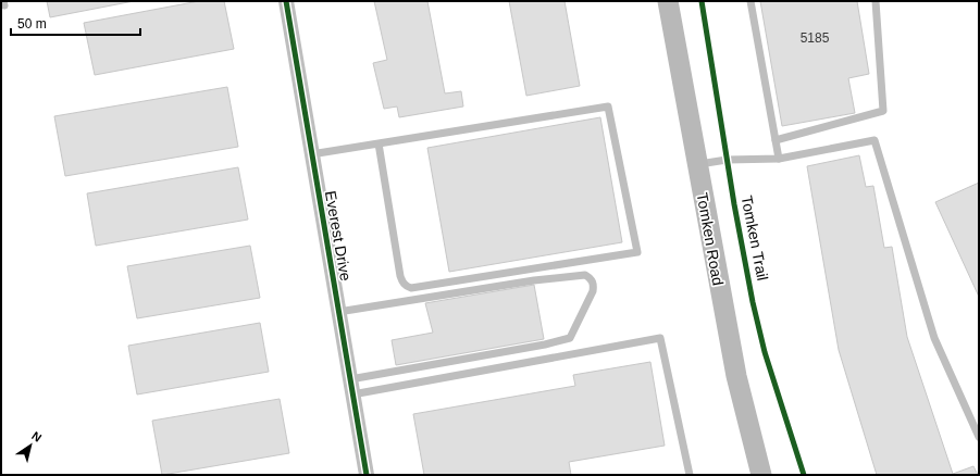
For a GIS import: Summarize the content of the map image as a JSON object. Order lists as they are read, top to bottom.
{
  "streets": {
    "main road": ["Tomken Road"],
    "street": ["Everest Drive"],
    "cycle path": ["Tomken Trail"]
  },
  "house_numbers": ["5185"],
  "scale_bar": "50 m",
  "north": "top right"
}
